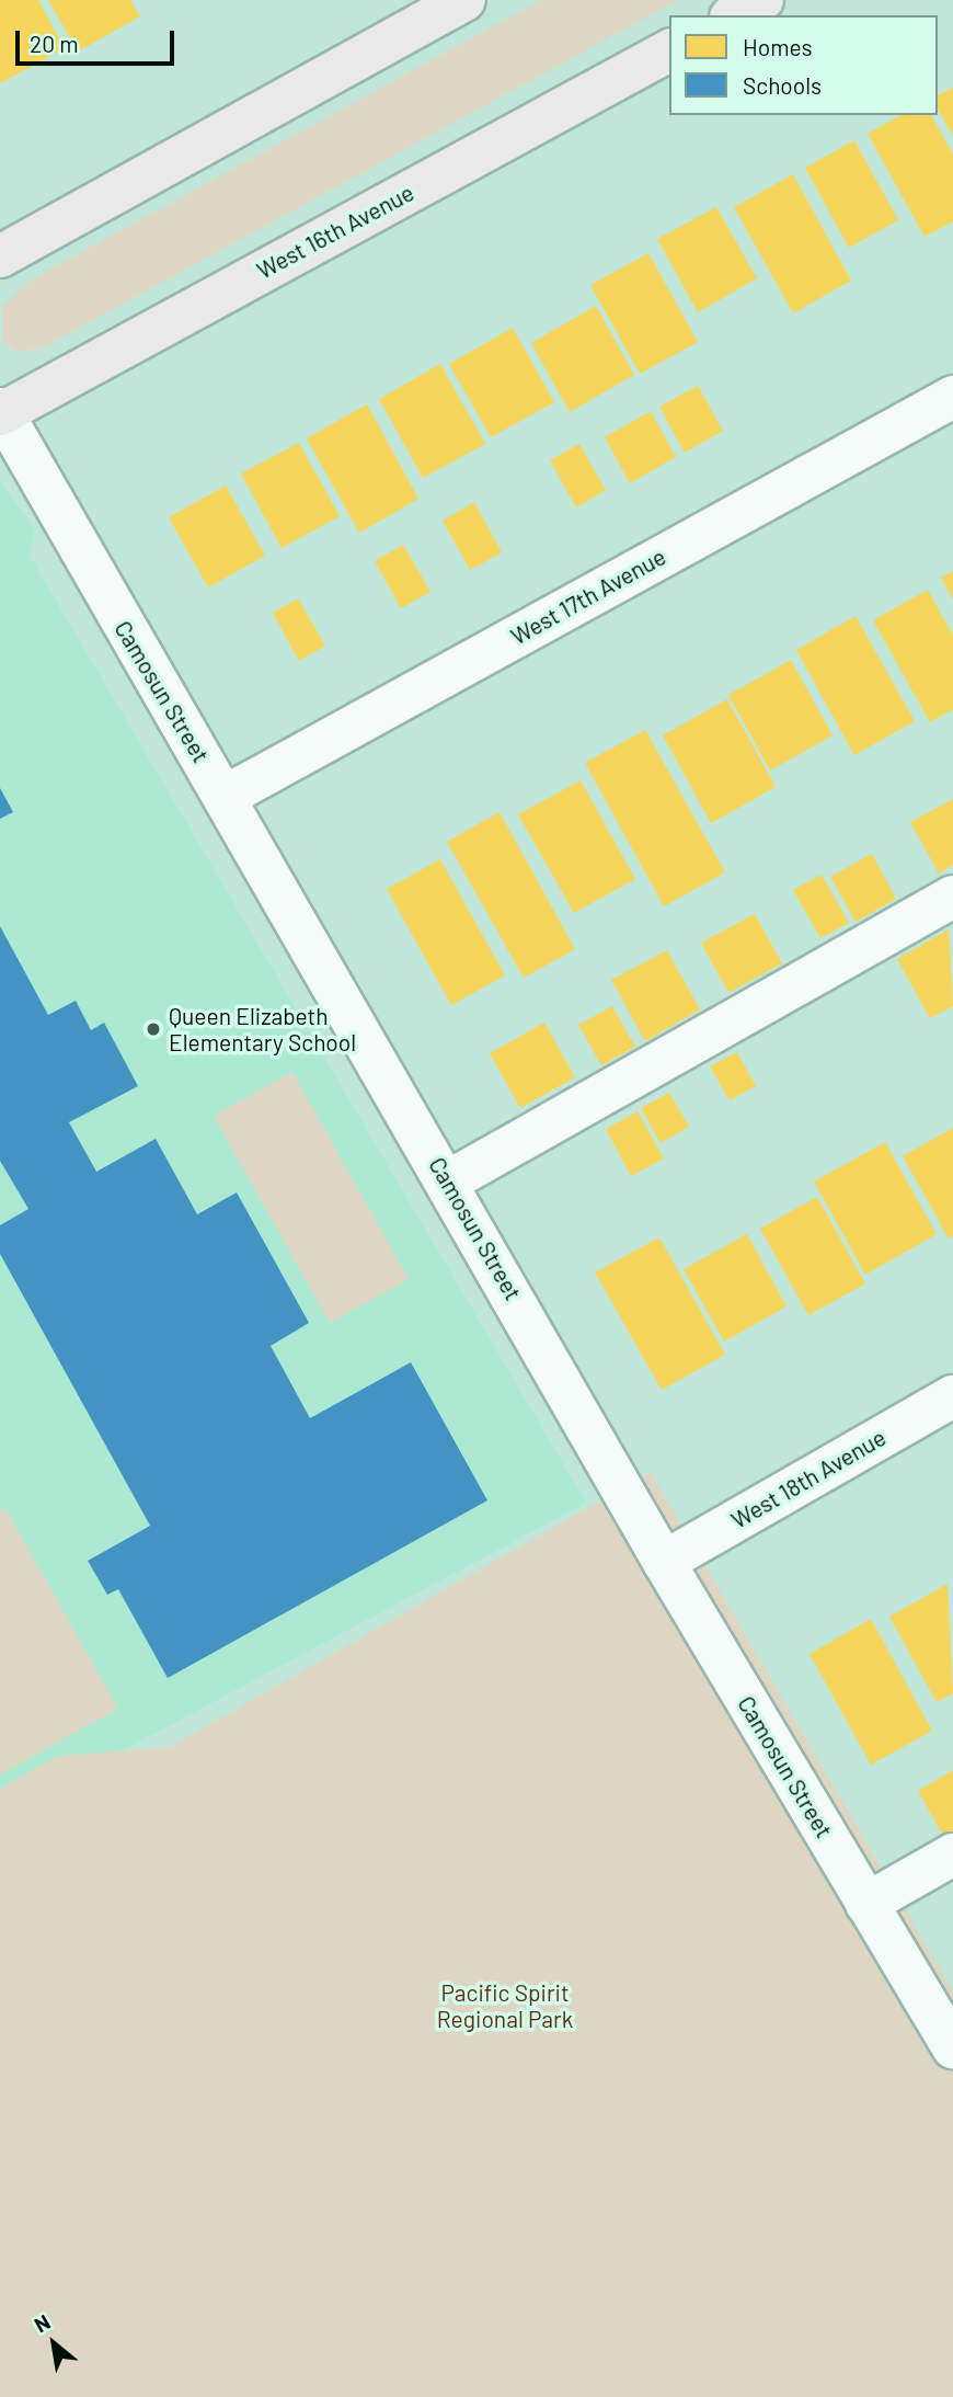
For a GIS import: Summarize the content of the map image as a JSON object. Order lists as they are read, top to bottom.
{
  "streets": {
    "main road": ["West 16th Avenue"],
    "street": ["West 17th Avenue", "Camosun Street", "West 18th Avenue"]
  },
  "crossings": [
    ["West 16th Avenue", "Camosun Street"],
    ["West 17th Avenue", "Camosun Street"],
    ["Camosun Street", "West 18th Avenue"]
  ],
  "parks": ["Pacific Spirit Regional Park"],
  "places": ["Queen Elizabeth Elementary School"],
  "legend": ["Homes", "Schools"],
  "scale_bar": "20 m",
  "north": "top left"
}
